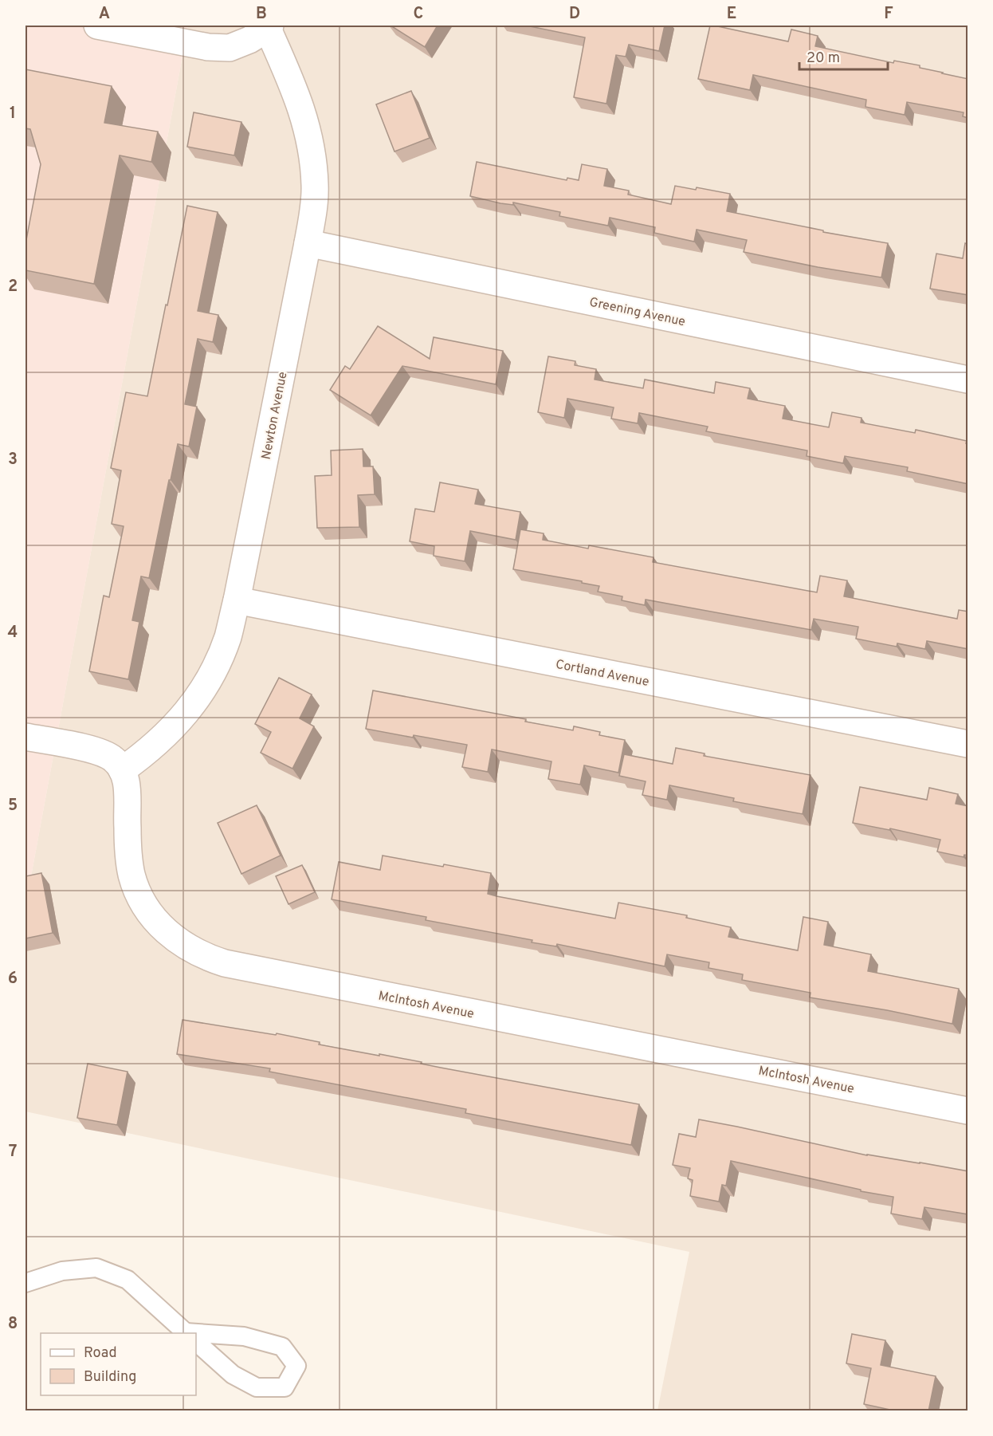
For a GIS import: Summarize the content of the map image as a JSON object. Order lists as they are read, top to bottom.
{
  "streets": {
    "street": [
      "Greening Avenue",
      "Newton Avenue",
      "Cortland Avenue",
      "McIntosh Avenue"
    ]
  },
  "crossings": [
    ["Greening Avenue", "Newton Avenue"],
    ["Newton Avenue", "Cortland Avenue"],
    ["Newton Avenue", "McIntosh Avenue"]
  ],
  "legend": ["Road", "Building"],
  "scale_bar": "20 m",
  "grid": {
    "columns": [
      "A",
      "B",
      "C",
      "D",
      "E",
      "F"
    ],
    "rows": [
      "1",
      "2",
      "3",
      "4",
      "5",
      "6",
      "7",
      "8"
    ]
  }
}
